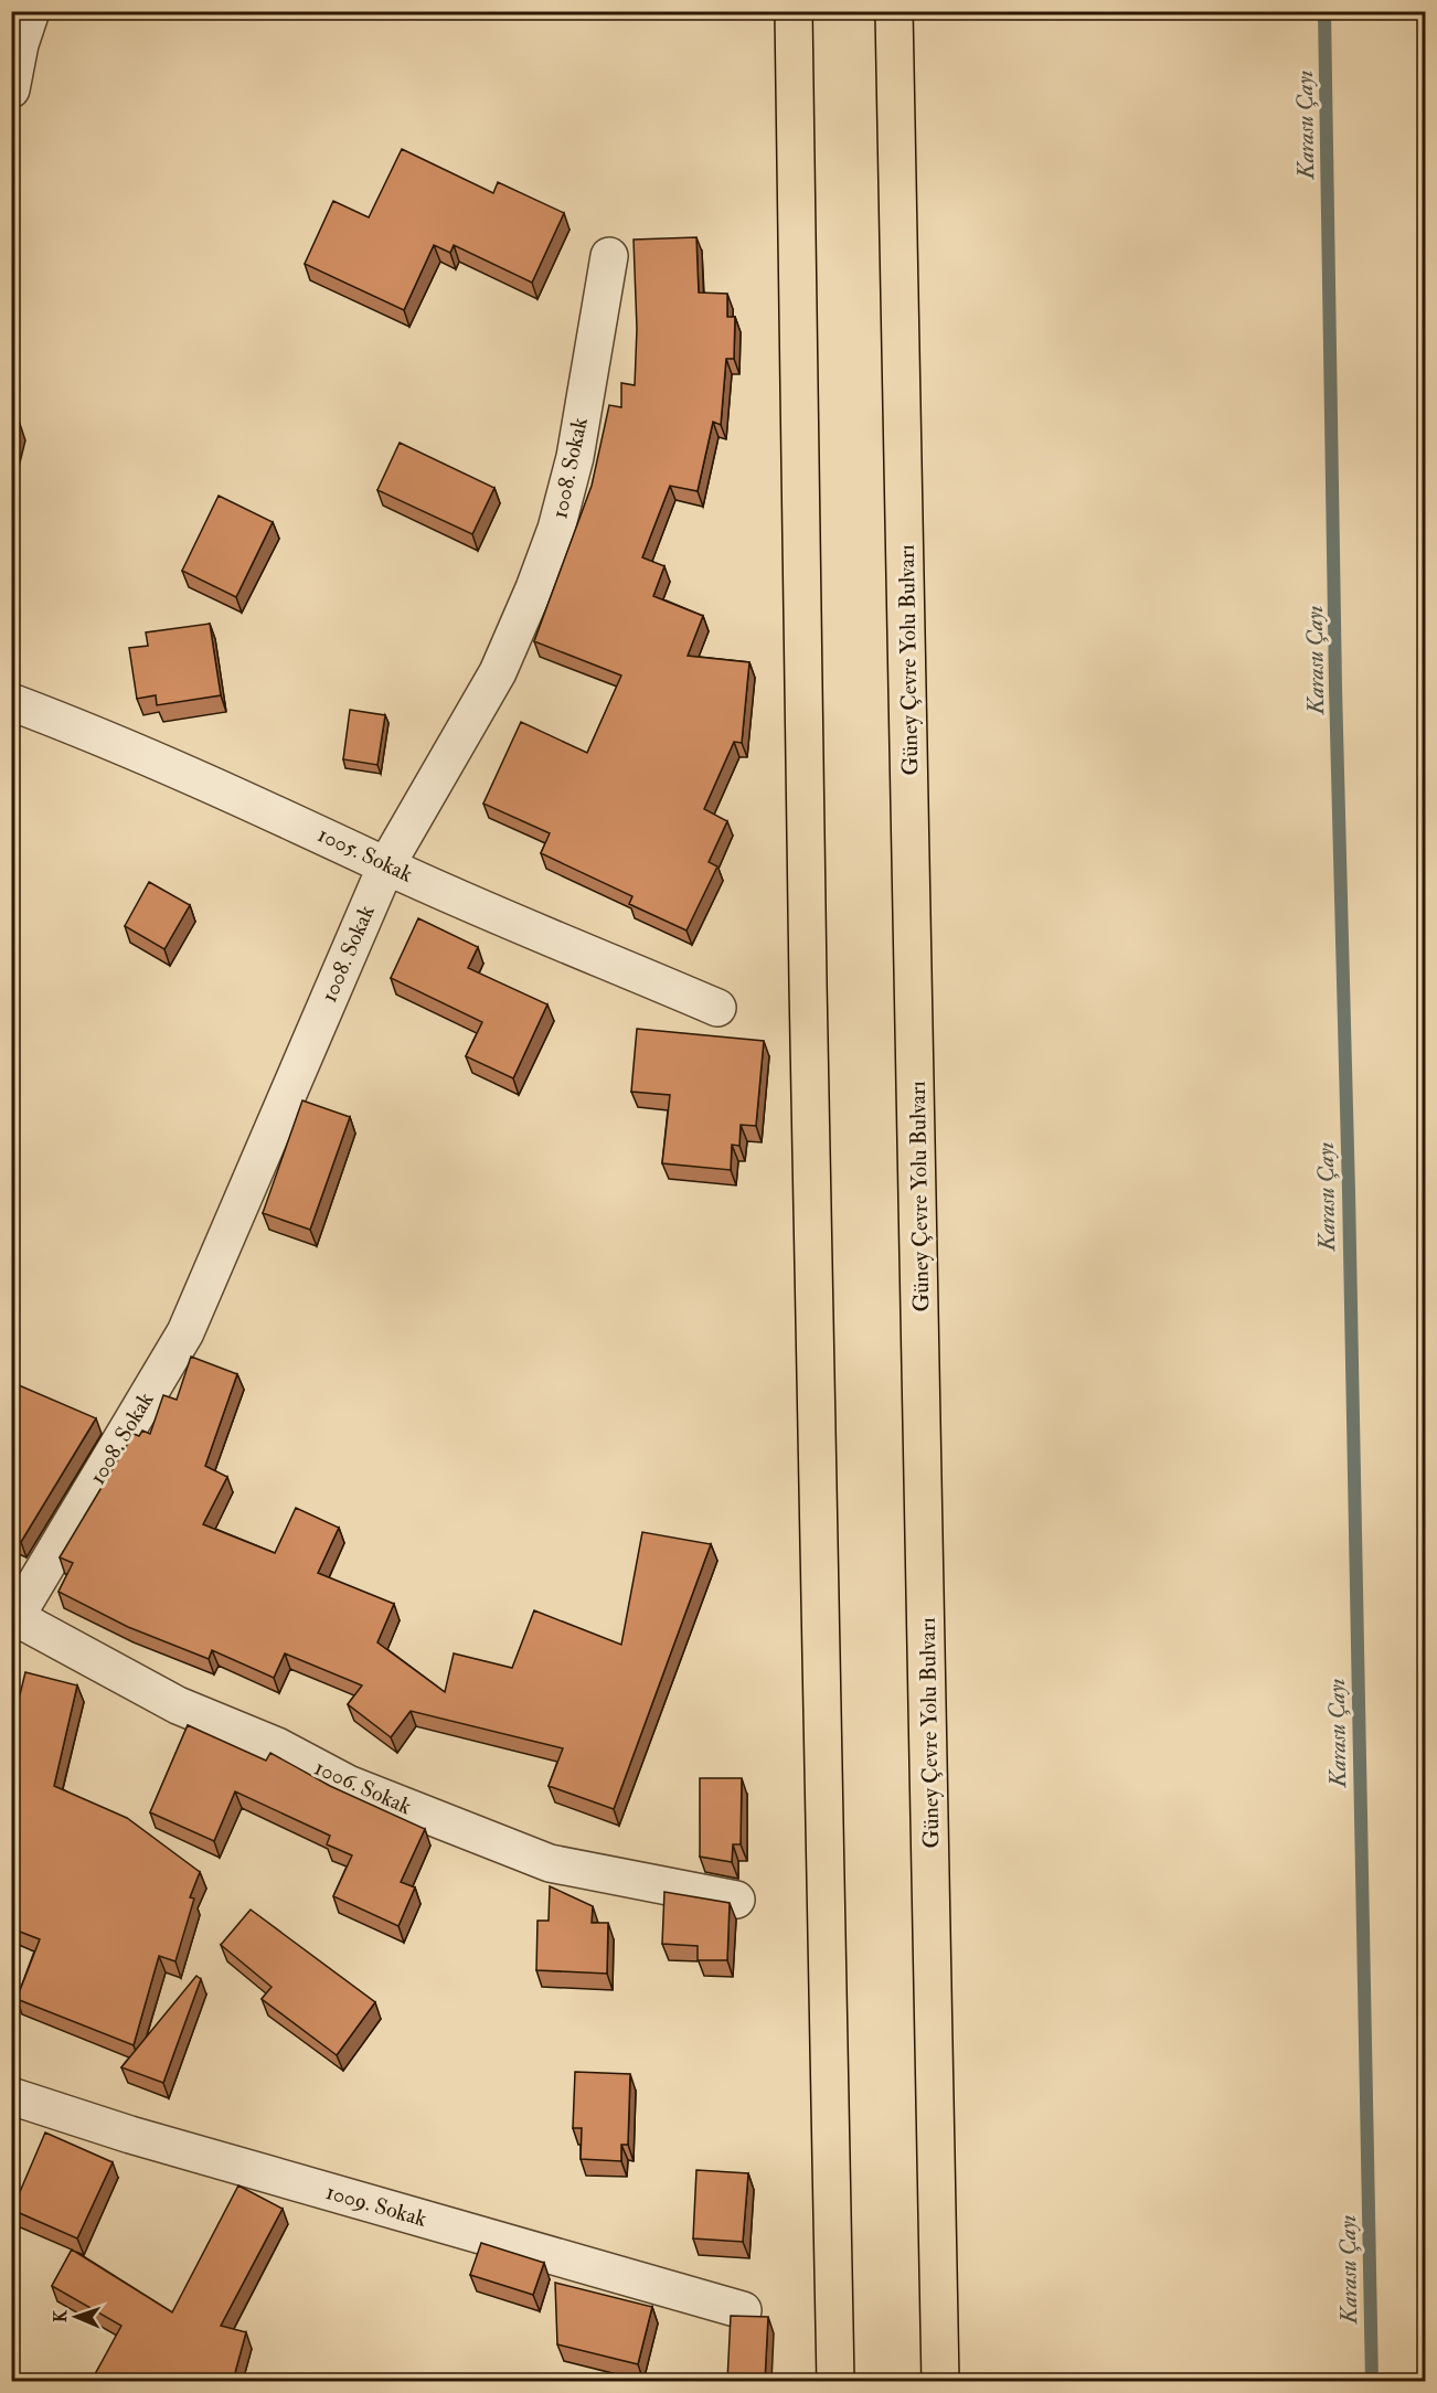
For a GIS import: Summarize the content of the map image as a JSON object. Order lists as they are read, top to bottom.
{
  "streets": {
    "highway": ["Güney Çevre Yolu Bulvarı"],
    "street": [
      "1008. Sokak",
      "1005. Sokak",
      "1006. Sokak",
      "1009. Sokak"
    ]
  },
  "crossings": [
    ["1008. Sokak", "1005. Sokak"],
    ["1008. Sokak", "1006. Sokak"]
  ],
  "water": ["Karasu Çayı"],
  "north": "left"
}
